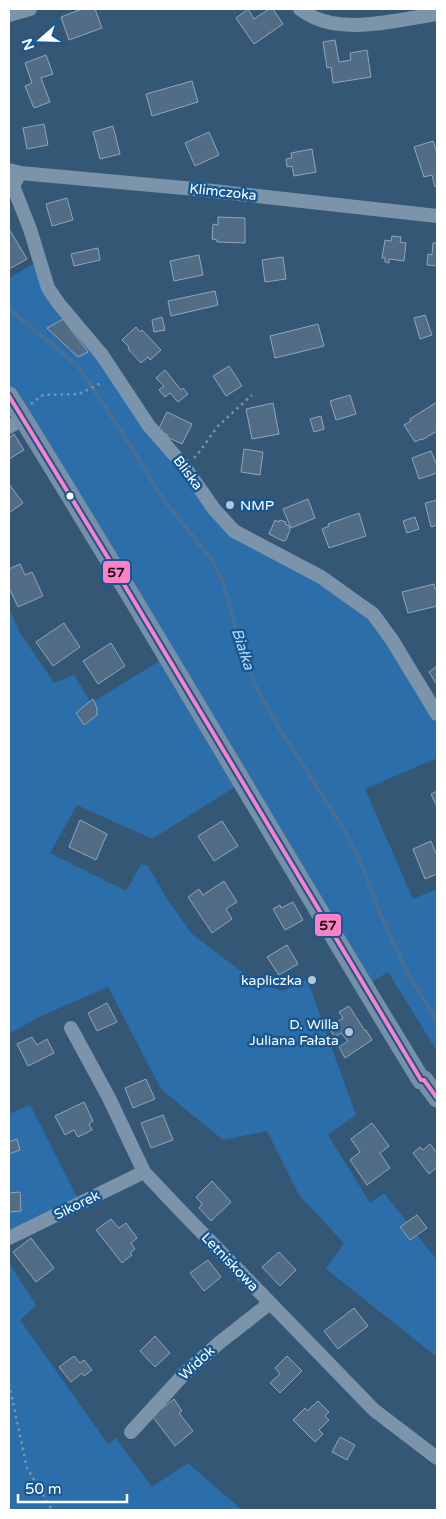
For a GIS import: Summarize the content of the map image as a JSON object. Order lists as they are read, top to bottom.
{
  "streets": {
    "street": [
      "Klimczoka",
      "Bliska",
      "Sikorek",
      "Letniskowa",
      "Widok"
    ]
  },
  "crossings": [
    ["Klimczoka", "Bliska"],
    ["Sikorek", "Letniskowa"],
    ["Letniskowa", "Widok"]
  ],
  "water": ["Białka"],
  "places": ["NMP", "kapliczka", "D. Willa Juliana Fałata"],
  "lines": ["transit line 57"],
  "scale_bar": "50 m",
  "north": "left"
}
